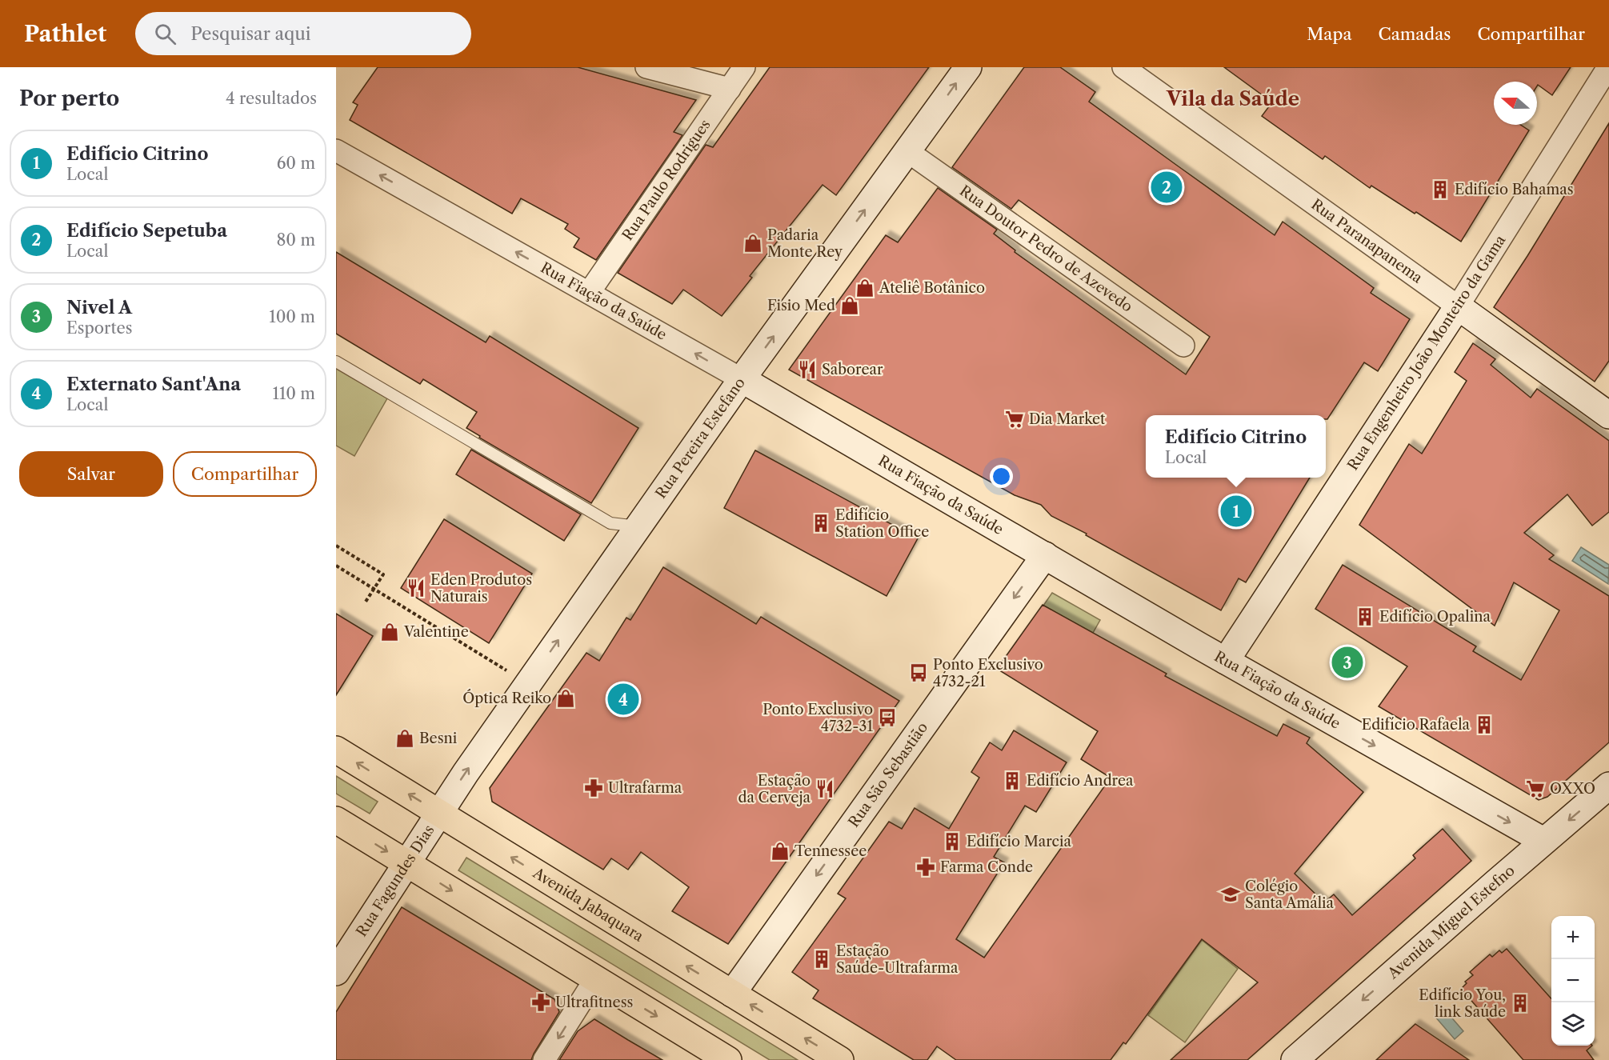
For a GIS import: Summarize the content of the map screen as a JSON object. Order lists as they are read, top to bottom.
{
  "streets": {
    "main road": ["Avenida Jabaquara"],
    "street": [
      "Rua Paulo Rodrigues",
      "Rua Paranapanema",
      "Rua Doutor Pedro de Azevedo",
      "Rua Fiação da Saúde",
      "Rua Engenheiro João Monteiro da Gama",
      "Rua Pereira Estefano",
      "Rua São Sebastião",
      "Rua Fagundes Dias",
      "Avenida Miguel Estefno"
    ]
  },
  "crossings": [
    ["Rua Paulo Rodrigues", "Rua Fiação da Saúde"],
    ["Rua Paranapanema", "Rua Engenheiro João Monteiro da Gama"],
    ["Rua Doutor Pedro de Azevedo", "Rua Pereira Estefano"],
    ["Rua Fiação da Saúde", "Rua Engenheiro João Monteiro da Gama"],
    ["Rua Fiação da Saúde", "Rua Pereira Estefano"],
    ["Rua Fiação da Saúde", "Rua São Sebastião"],
    ["Rua Fiação da Saúde", "Avenida Miguel Estefno"],
    ["Rua Pereira Estefano", "Rua Fagundes Dias"],
    ["Rua Pereira Estefano", "Avenida Jabaquara"],
    ["Rua São Sebastião", "Avenida Jabaquara"],
    ["Rua Fagundes Dias", "Avenida Jabaquara"]
  ],
  "one_way": ["Rua Pereira Estefano", "Rua São Sebastião", "Avenida Miguel Estefno"],
  "districts": ["Vila da Saúde"],
  "places": {
    "building": [
      "Edifício Bahamas",
      "Edifício Station Office",
      "Edifício Opalina",
      "Edifício Rafaela",
      "Edifício Andrea",
      "Edifício Marcia",
      "Estação Saúde-Ultrafarma",
      "Edifício You, link Saúde"
    ],
    "shop": [
      "Padaria Monte Rey",
      "Ateliê Botânico",
      "Fisio Med",
      "Valentine",
      "Óptica Reiko",
      "Besni",
      "Tennessee"
    ],
    "restaurant": ["Saborear", "Eden Produtos Naturais", "Estação da Cerveja"],
    "supermarket": ["Dia Market", "OXXO"],
    "bus stop": ["Ponto Exclusivo 4732-21", "Ponto Exclusivo 4732-31"],
    "pharmacy": ["Ultrafarma", "Farma Conde", "Ultrafitness"],
    "school or university": ["Colégio Santa Amália"]
  },
  "north": "left",
  "page": {
    "header": "Pathlet",
    "search": "Pesquisar aqui",
    "nav": ["Mapa", "Camadas", "Compartilhar"],
    "heading": ["Por perto", "4 resultados"],
    "list": [
      {
        "mark": "1",
        "name": "Edifício Citrino",
        "note": "Local",
        "value": "60 m"
      },
      {
        "mark": "2",
        "name": "Edifício Sepetuba",
        "note": "Local",
        "value": "80 m"
      },
      {
        "mark": "3",
        "name": "Nivel A",
        "note": "Esportes",
        "value": "100 m"
      },
      {
        "mark": "4",
        "name": "Externato Sant'Ana",
        "note": "Local",
        "value": "110 m"
      }
    ],
    "pins": [
      "2",
      "1",
      "3",
      "4"
    ],
    "popup": ["Edifício Citrino", "Local"],
    "buttons": ["Salvar", "Compartilhar"],
    "map_buttons": ["+", "−"]
  }
}
